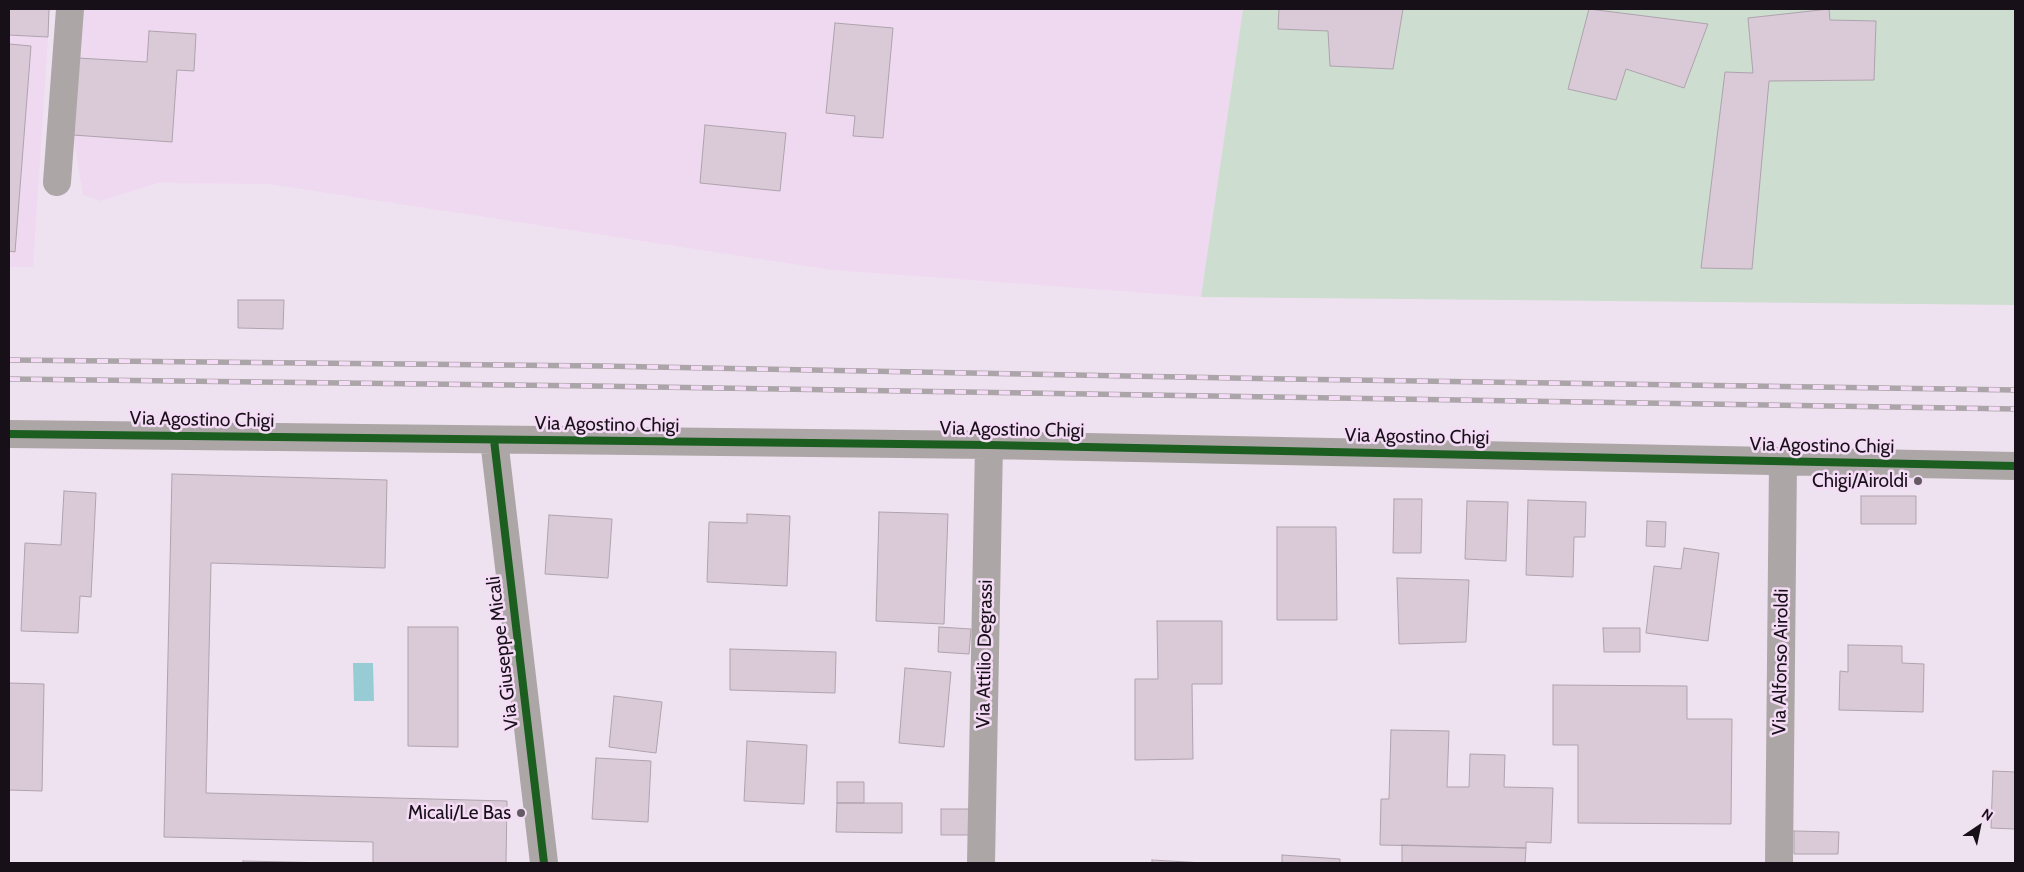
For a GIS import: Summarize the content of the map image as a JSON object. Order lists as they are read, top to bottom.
{
  "streets": {
    "street": [
      "Via Agostino Chigi",
      "Via Giuseppe Micali",
      "Via Attilio Degrassi",
      "Via Alfonso Airoldi"
    ]
  },
  "crossings": [
    ["Via Agostino Chigi", "Via Giuseppe Micali"],
    ["Via Agostino Chigi", "Via Attilio Degrassi"],
    ["Via Agostino Chigi", "Via Alfonso Airoldi"]
  ],
  "places": ["Chigi/Airoldi", "Micali/Le Bas"],
  "north": "top right"
}
